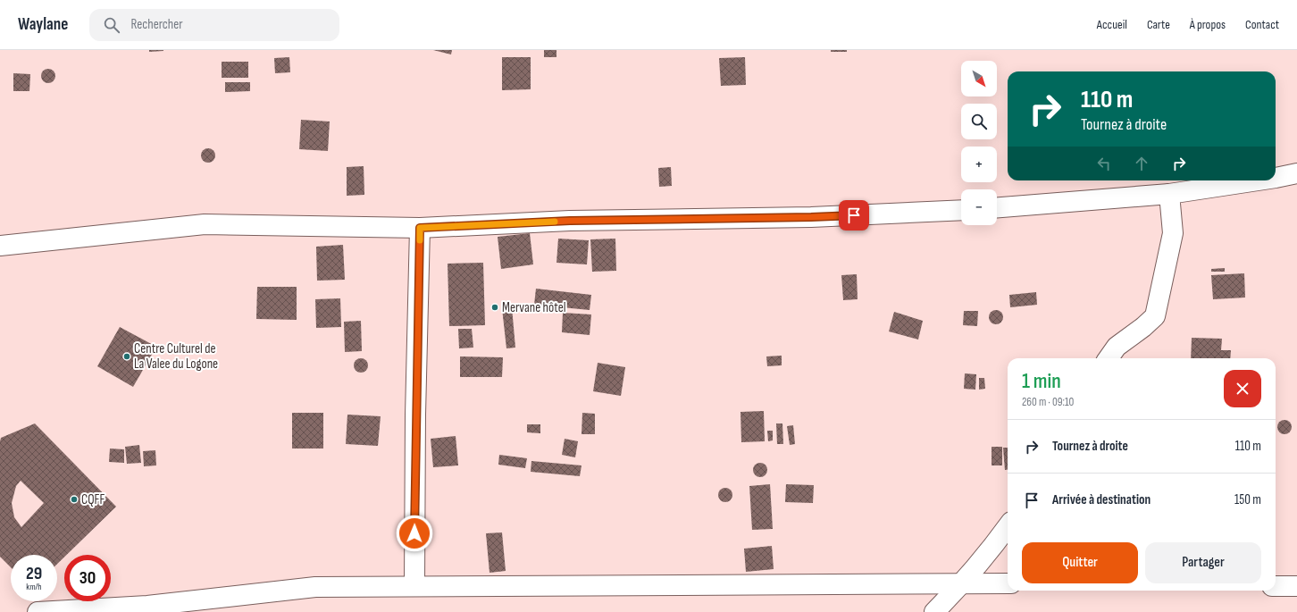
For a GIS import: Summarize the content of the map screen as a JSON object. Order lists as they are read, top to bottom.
{
  "places": ["Mervane hôtel", "Centre Culturel de La Valee du Logone", "CQFF"],
  "north": "bottom right",
  "page": {
    "header": "Waylane",
    "search": "Rechercher",
    "nav": [
      "Accueil",
      "Carte",
      "À propos",
      "Contact"
    ],
    "map_buttons": ["+", "−"],
    "turn": ["110 m", "Tournez à droite"],
    "heading": ["1 min", "260 m · 09:10"],
    "list": [
      {
        "name": "Tournez à droite",
        "value": "110 m"
      },
      {
        "name": "Arrivée à destination",
        "value": "150 m"
      }
    ],
    "buttons": ["Quitter", "Partager"],
    "speed": "29 km/h",
    "limit": "30"
  }
}
